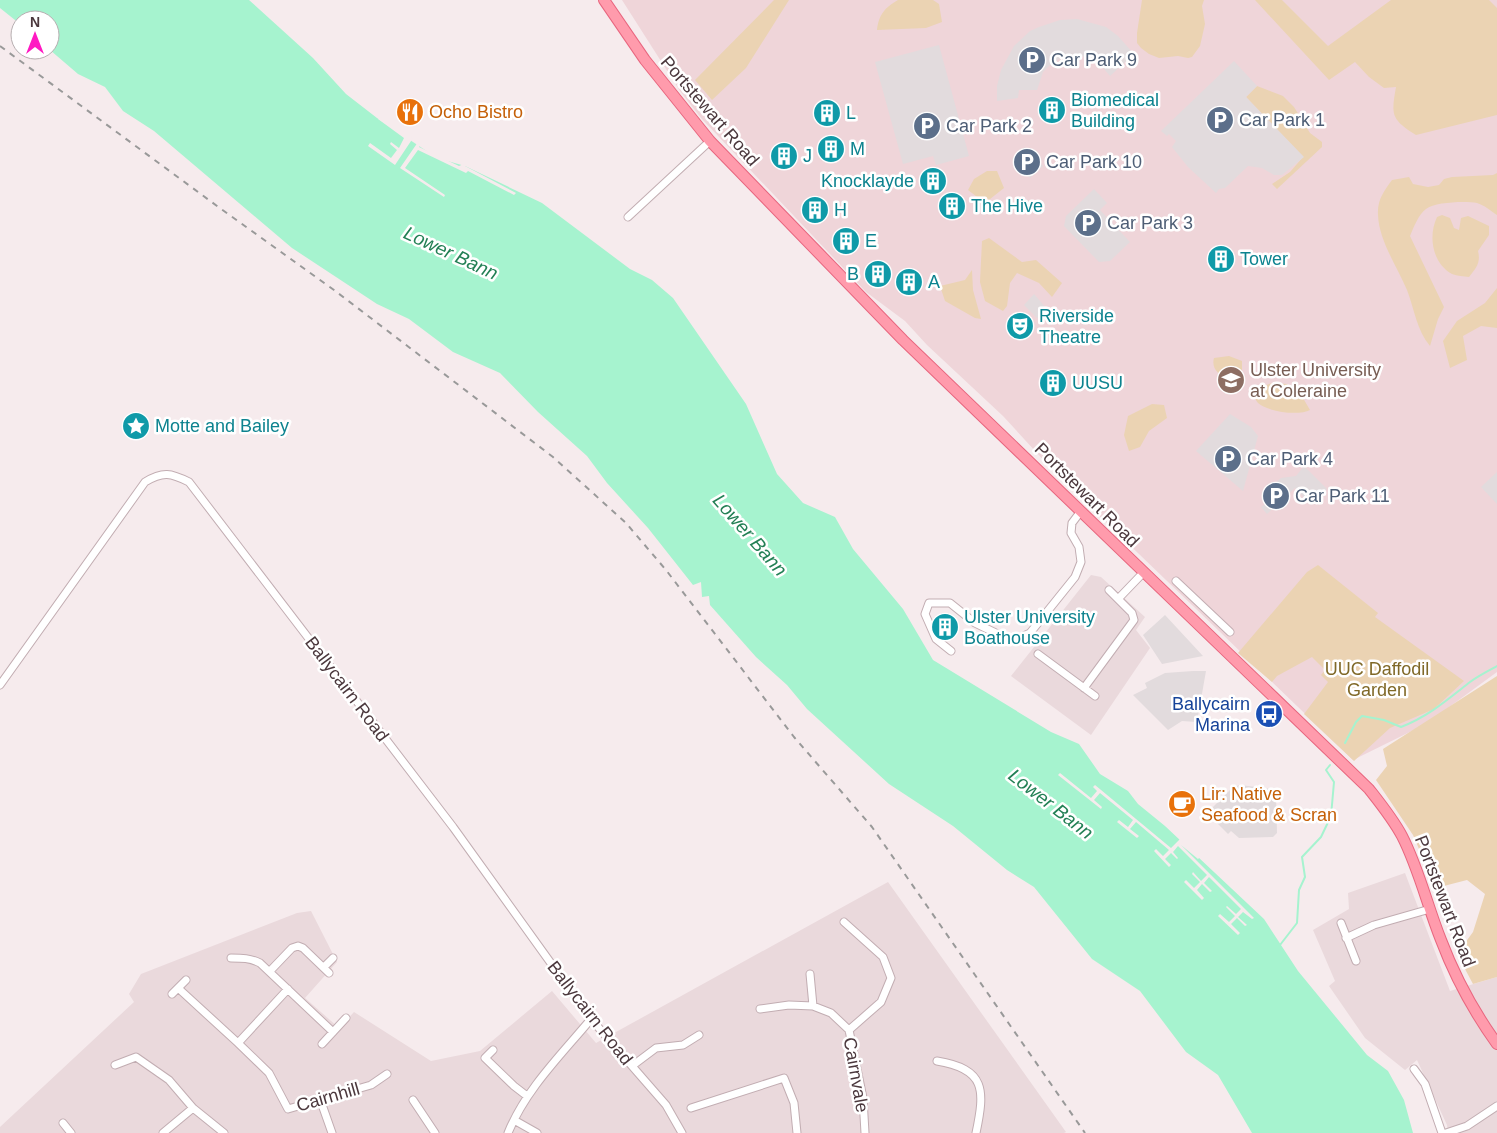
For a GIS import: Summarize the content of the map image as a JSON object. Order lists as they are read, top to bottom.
{
  "streets": {
    "main road": ["Portstewart Road"],
    "street": ["Ballycairn Road", "Cairnvale", "Cairnhill"]
  },
  "water": ["Lower Bann"],
  "parks": ["UUC Daffodil Garden"],
  "places": {
    "parking": [
      "Car Park 9",
      "Car Park 1",
      "Car Park 2",
      "Car Park 10",
      "Car Park 3",
      "Car Park 4",
      "Car Park 11"
    ],
    "building": [
      "Biomedical Building",
      "L",
      "M",
      "J",
      "Knocklayde",
      "The Hive",
      "H",
      "E",
      "Tower",
      "B",
      "A",
      "UUSU",
      "Ulster University Boathouse"
    ],
    "restaurant": ["Ocho Bistro"],
    "theatre": ["Riverside Theatre"],
    "school or university": ["Ulster University at Coleraine"],
    "place": ["Motte and Bailey"],
    "bus stop": ["Ballycairn Marina"],
    "cafe": ["Lir: Native Seafood & Scran"]
  },
  "north": "top"
}
